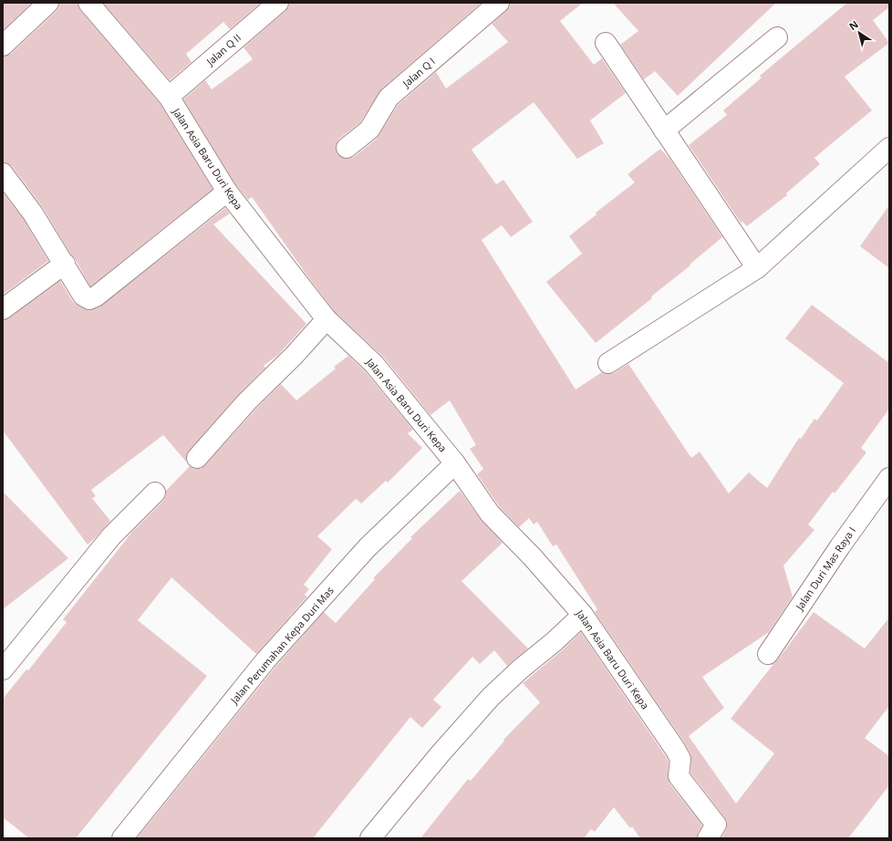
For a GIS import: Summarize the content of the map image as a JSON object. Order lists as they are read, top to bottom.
{
  "streets": {
    "street": [
      "Jalan Q II",
      "Jalan Q I",
      "Jalan Asia Baru Duri Kepa",
      "Jalan Duri Mas Raya I",
      "Jalan Perumahan Kepa Duri Mas"
    ]
  },
  "crossings": [
    ["Jalan Q II", "Jalan Asia Baru Duri Kepa"],
    ["Jalan Asia Baru Duri Kepa", "Jalan Perumahan Kepa Duri Mas"]
  ],
  "north": "top left"
}
